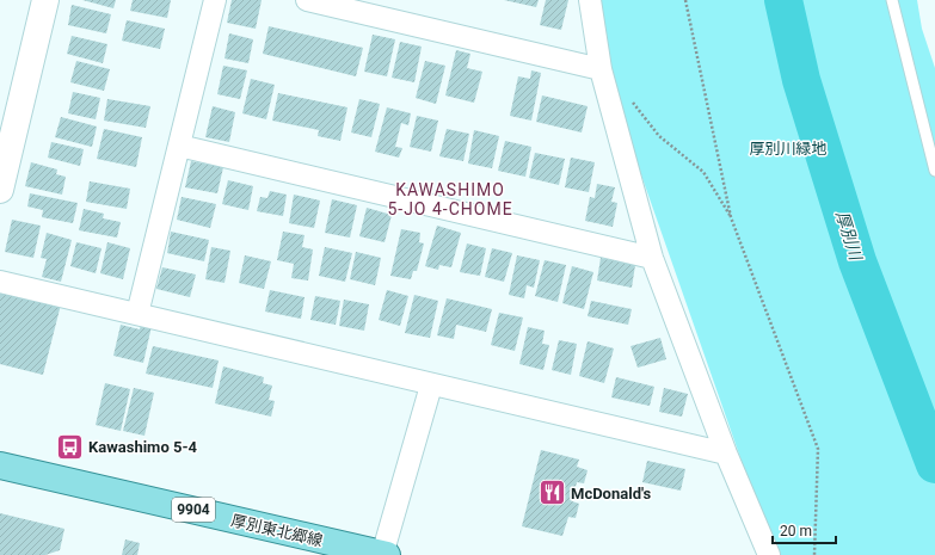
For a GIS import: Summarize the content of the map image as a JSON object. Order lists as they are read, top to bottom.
{
  "streets": {
    "main road": ["9904", "厚別東北郷線"]
  },
  "districts": ["KAWASHIMO 5-JO 4-CHOME"],
  "water": ["厚別川"],
  "parks": ["厚別川緑地"],
  "places": {
    "bus stop": ["Kawashimo 5-4"],
    "restaurant": ["McDonald's"]
  },
  "scale_bar": "20 m"
}
